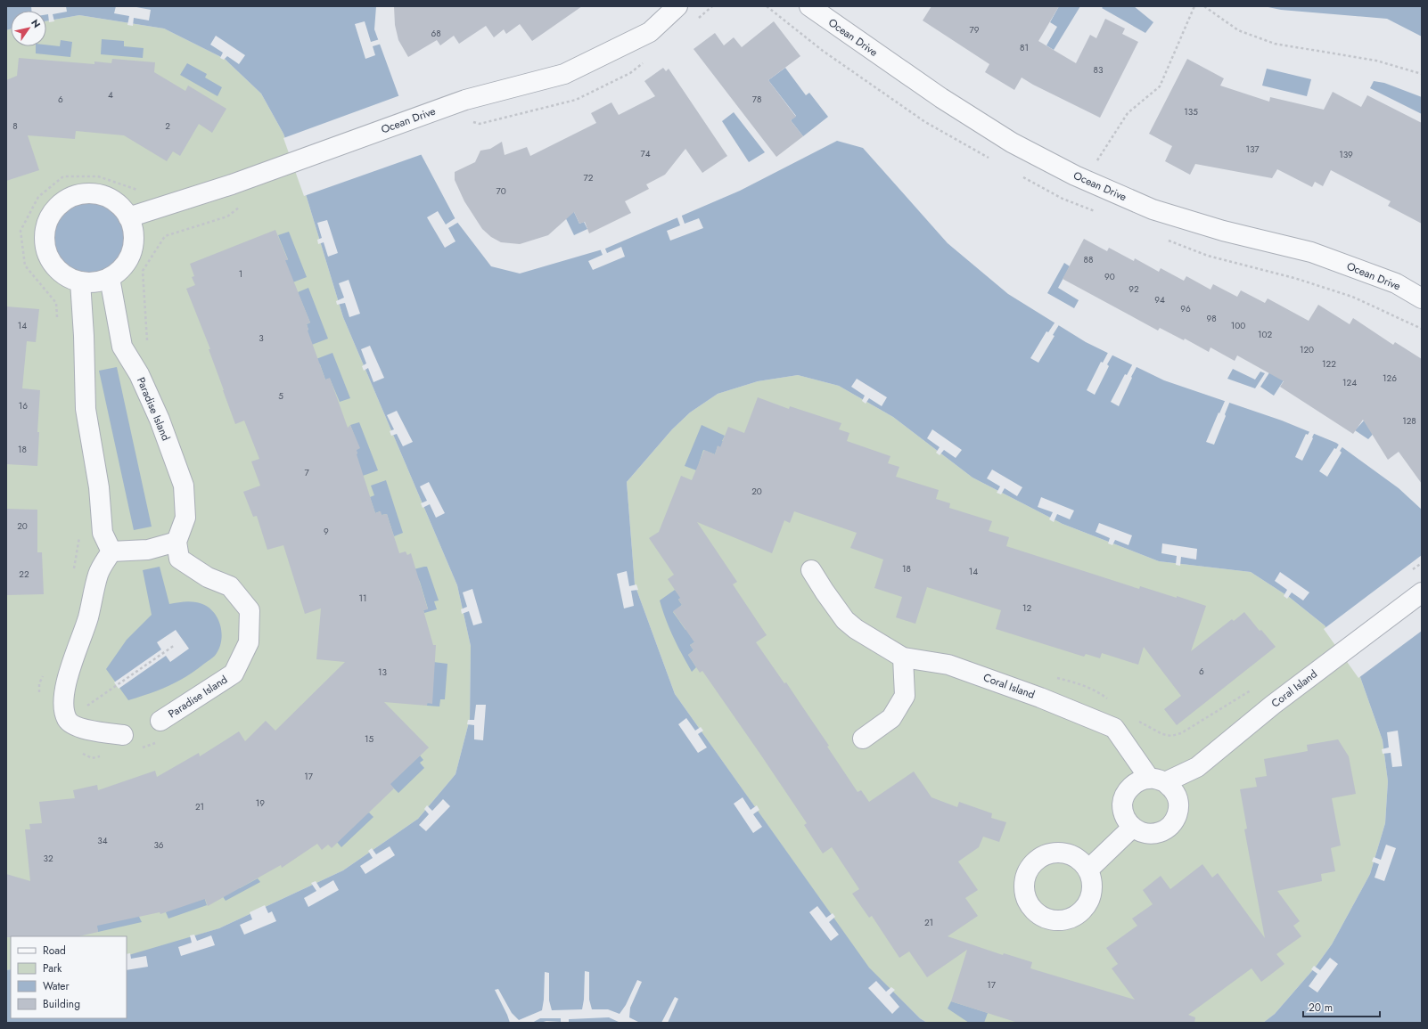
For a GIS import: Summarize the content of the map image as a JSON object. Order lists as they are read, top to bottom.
{
  "streets": {
    "street": ["Ocean Drive", "Paradise Island", "Coral Island"]
  },
  "crossings": [
    ["Ocean Drive", "Paradise Island"]
  ],
  "house_numbers": [
    "79",
    "68",
    "81",
    "83",
    "4",
    "6",
    "78",
    "135",
    "8",
    "2",
    "137",
    "74",
    "139",
    "72",
    "70",
    "88",
    "1",
    "90",
    "92",
    "94",
    "96",
    "98",
    "14",
    "100",
    "102",
    "3",
    "120",
    "122",
    "126",
    "124",
    "5",
    "16",
    "128",
    "18",
    "7",
    "20",
    "20",
    "9",
    "18",
    "14",
    "22",
    "11",
    "12",
    "6",
    "13",
    "15",
    "17",
    "19",
    "21",
    "34",
    "36",
    "32",
    "21",
    "17"
  ],
  "legend": [
    "Road",
    "Park",
    "Water",
    "Building"
  ],
  "scale_bar": "20 m",
  "north": "top right"
}
